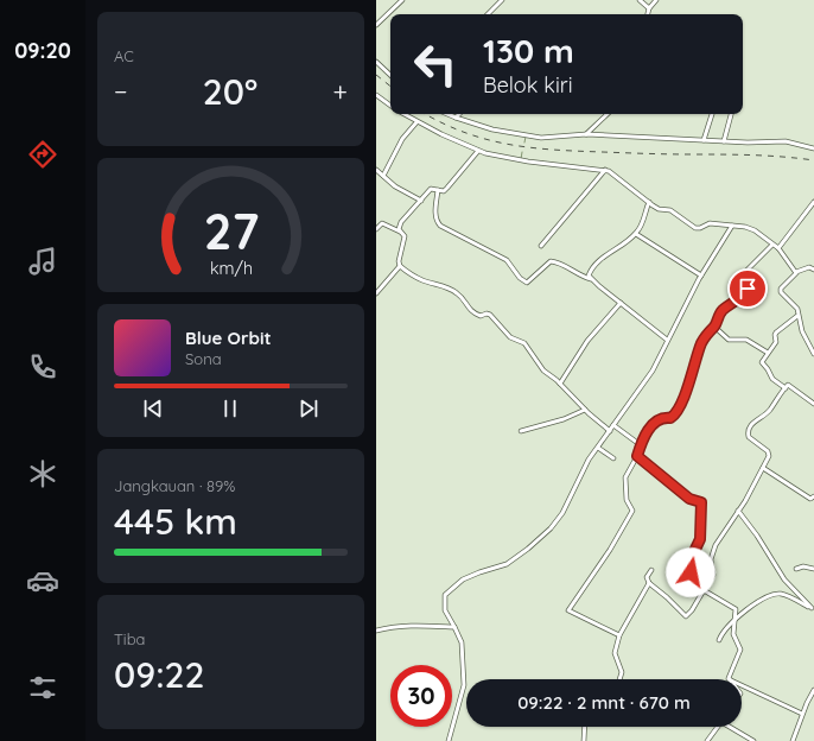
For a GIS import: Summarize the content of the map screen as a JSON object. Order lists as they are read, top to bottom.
{
  "page": {
    "tabs": "09:20",
    "tile": [
      "AC",
      ["Jangkauan · 89%", "445 km"],
      ["Tiba", "09:22"]
    ],
    "turn": ["130 m", "Belok kiri"],
    "heat": ["−", "20°", "+"],
    "song": ["Blue Orbit", "Sona"],
    "limit": "30",
    "trip": "09:22 · 2 mnt · 670 m",
    "gauge": ["27", "km/h"]
  }
}
